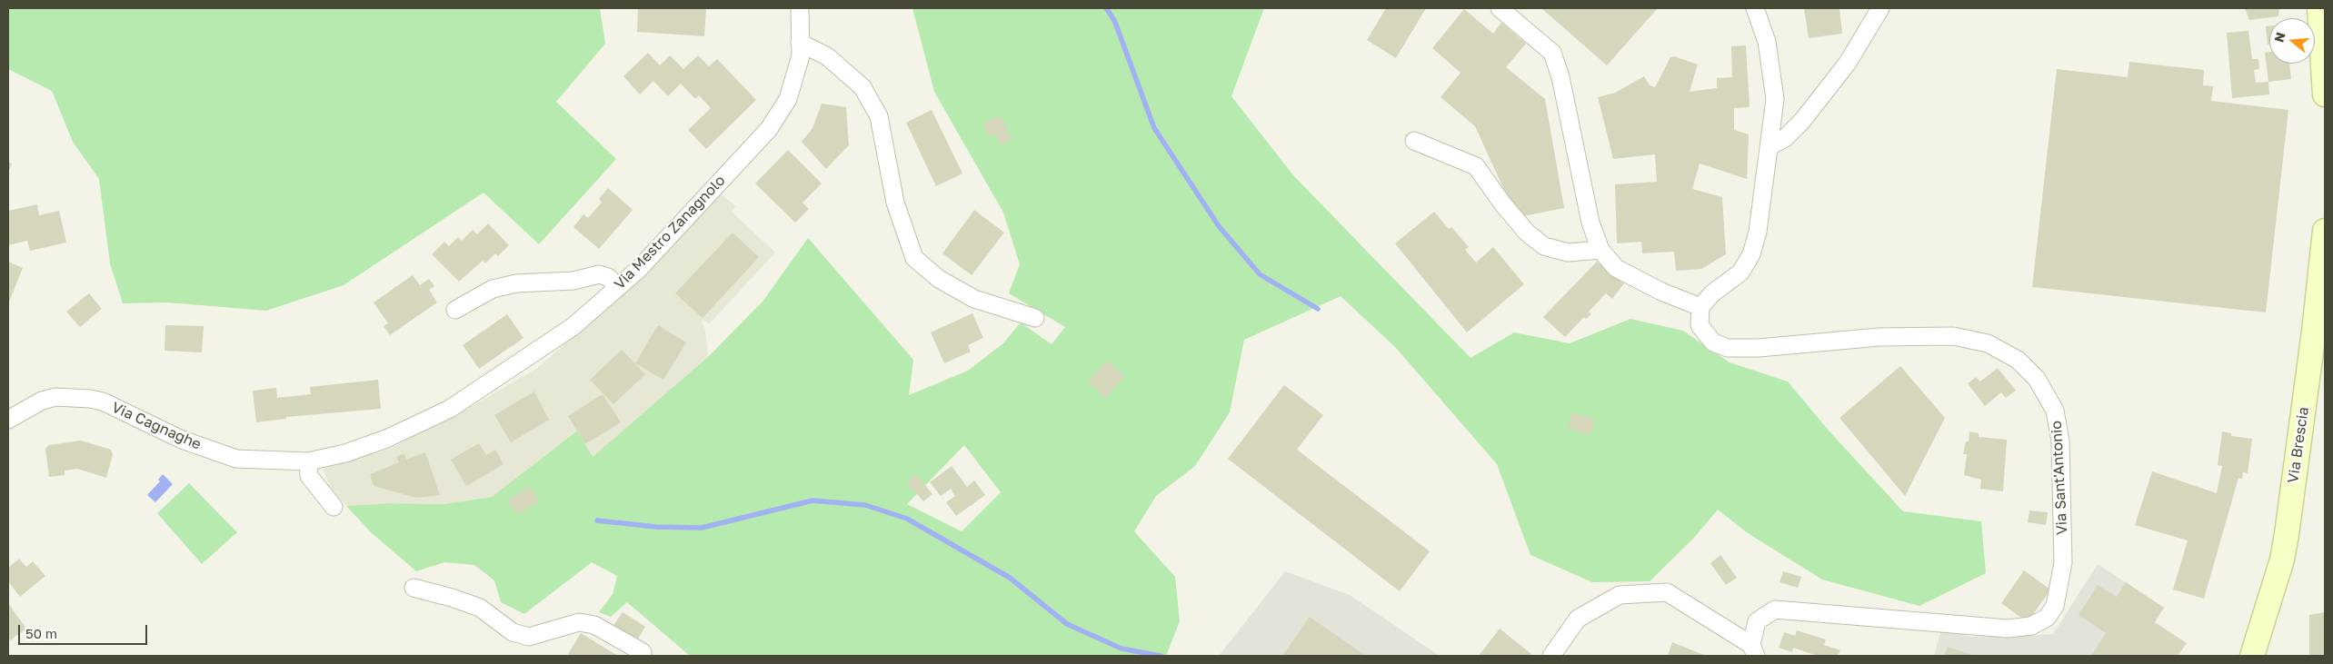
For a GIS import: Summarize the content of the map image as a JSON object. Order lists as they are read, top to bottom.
{
  "streets": {
    "main road": ["Via Brescia"],
    "street": ["Via Mestro Zanagnolo", "Via Cagnaghe", "Via Sant'Antonio"]
  },
  "crossings": [
    ["Via Mestro Zanagnolo", "Via Cagnaghe"]
  ],
  "scale_bar": "50 m",
  "north": "left"
}
